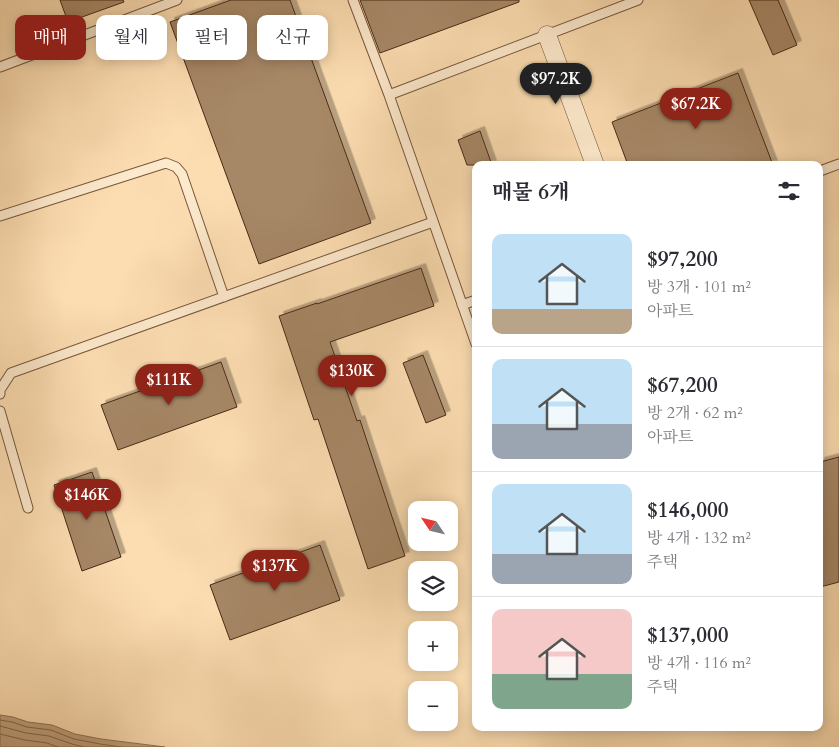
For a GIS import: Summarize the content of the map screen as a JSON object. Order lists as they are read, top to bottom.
{
  "north": "top left",
  "page": {
    "chip": [
      "매매",
      "월세",
      "필터",
      "신규"
    ],
    "price": [
      "$97.2K",
      "$67.2K",
      "$130K",
      "$111K",
      "$146K",
      "$137K"
    ],
    "heading": "매물 6개",
    "list": [
      {
        "name": "$97,200",
        "note": "방 3개 · 101 m² · 아파트"
      },
      {
        "name": "$67,200",
        "note": "방 2개 · 62 m² · 아파트"
      },
      {
        "name": "$146,000",
        "note": "방 4개 · 132 m² · 주택"
      },
      {
        "name": "$137,000",
        "note": "방 4개 · 116 m² · 주택"
      }
    ],
    "map_buttons": ["+", "−"]
  }
}
